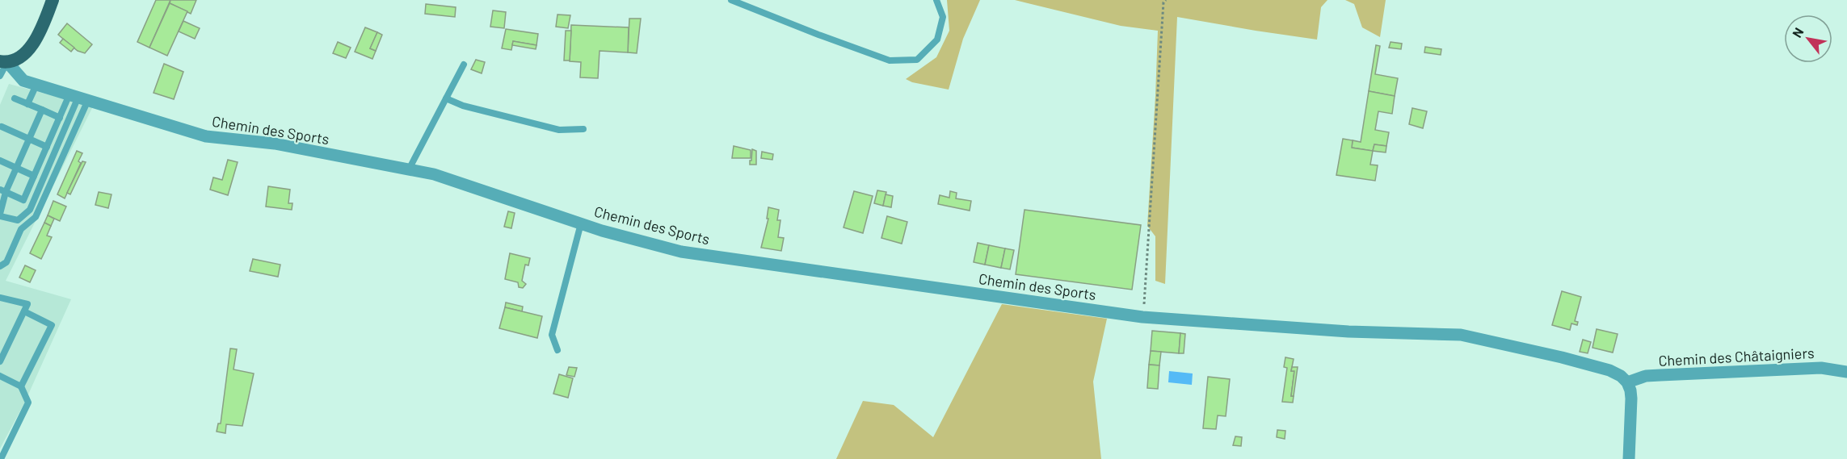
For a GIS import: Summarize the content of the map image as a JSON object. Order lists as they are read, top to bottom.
{
  "streets": {
    "street": ["Chemin des Sports", "Chemin des Châtaigniers"]
  },
  "crossings": [
    ["Chemin des Sports", "Chemin des Châtaigniers"]
  ],
  "north": "top left"
}
